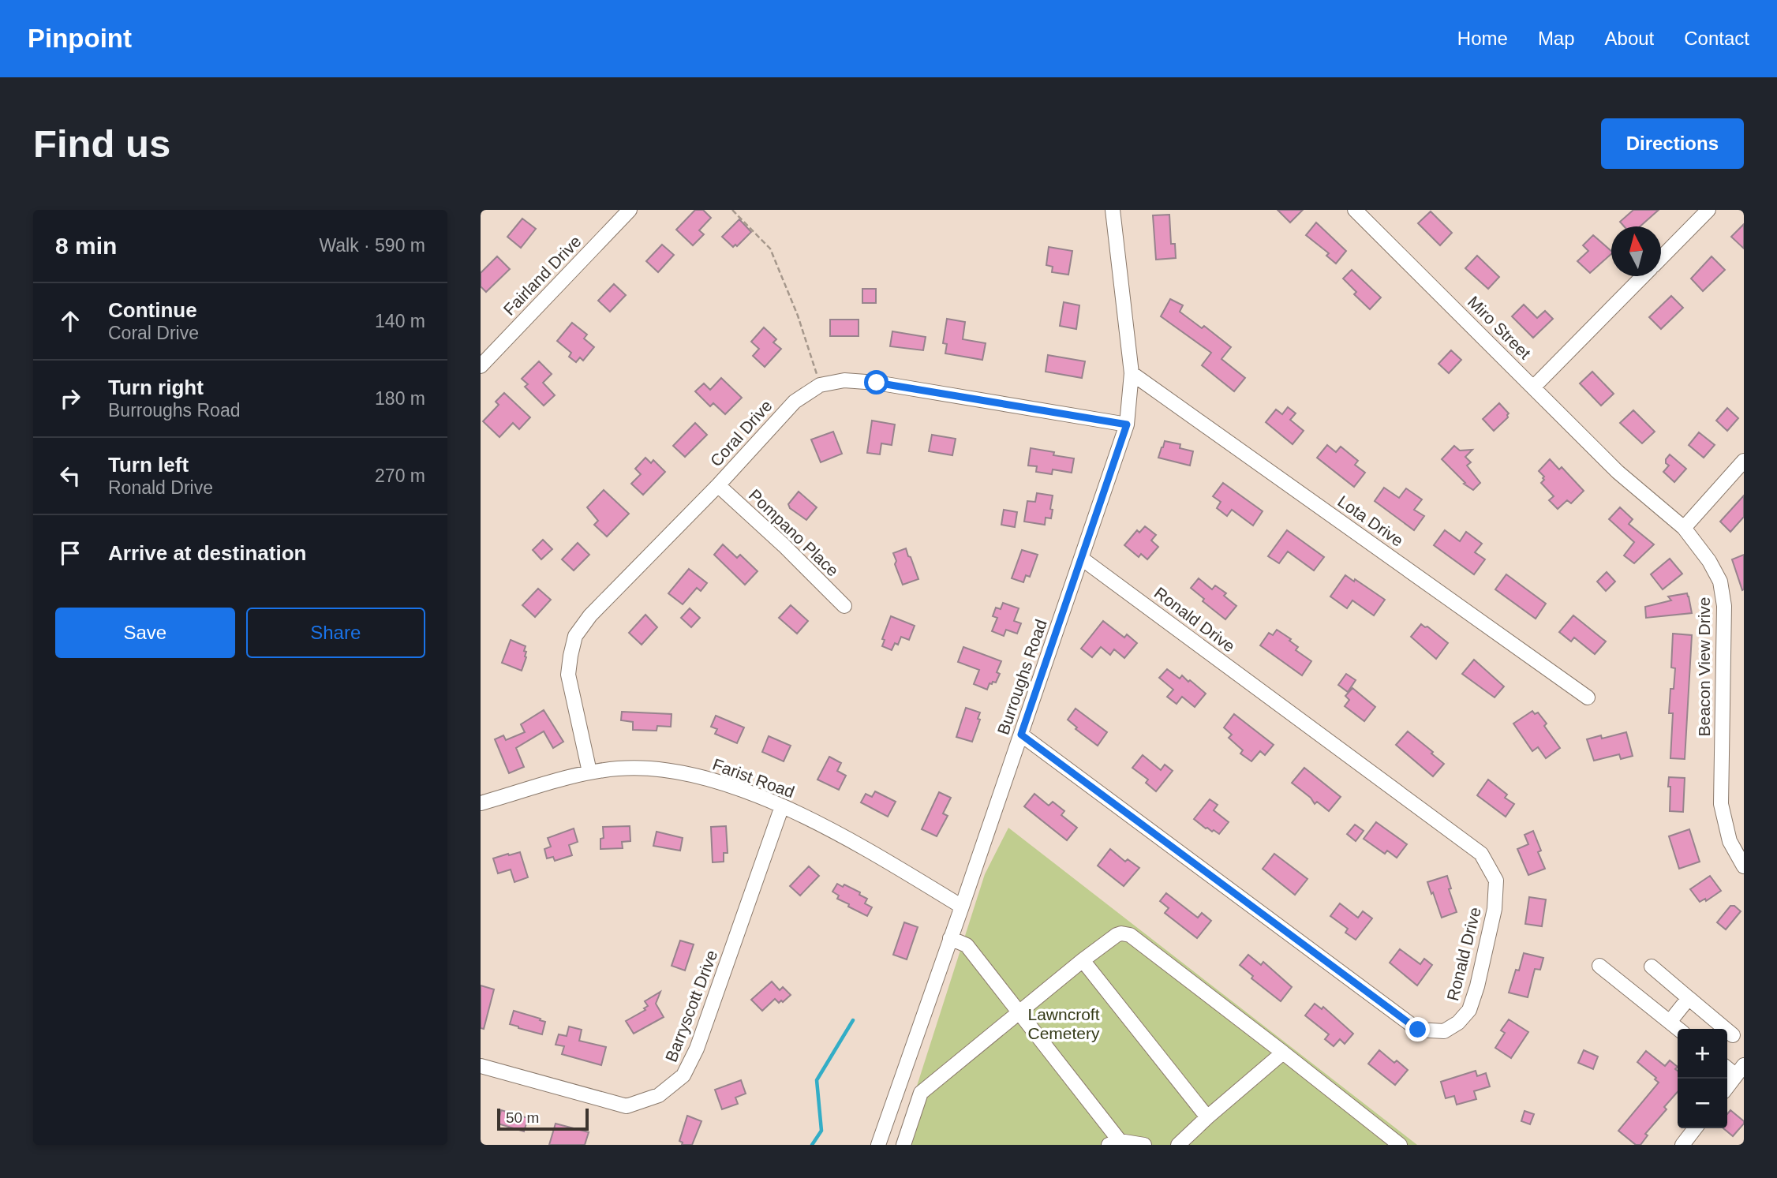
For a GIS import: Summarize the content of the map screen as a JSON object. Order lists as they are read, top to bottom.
{
  "streets": {
    "street": [
      "Fairland Drive",
      "Miro Street",
      "Coral Drive",
      "Lota Drive",
      "Pompano Place",
      "Ronald Drive",
      "Beacon View Drive",
      "Burroughs Road",
      "Farist Road",
      "Barryscott Drive"
    ]
  },
  "crossings": [
    ["Miro Street", "Beacon View Drive"],
    ["Coral Drive", "Pompano Place"],
    ["Coral Drive", "Burroughs Road"],
    ["Coral Drive", "Farist Road"],
    ["Lota Drive", "Burroughs Road"],
    ["Ronald Drive", "Burroughs Road"],
    ["Burroughs Road", "Farist Road"],
    ["Farist Road", "Barryscott Drive"]
  ],
  "parks": ["Lawncroft Cemetery"],
  "scale_bar": "50 m",
  "north": "top",
  "page": {
    "header": "Pinpoint",
    "nav": [
      "Home",
      "Map",
      "About",
      "Contact"
    ],
    "buttons": [
      "Directions",
      ["Save", "Share"]
    ],
    "title": "Find us",
    "heading": ["8 min", "Walk · 590 m"],
    "list": [
      ["Continue", "Coral Drive", "140 m"],
      ["Turn right", "Burroughs Road", "180 m"],
      ["Turn left", "Ronald Drive", "270 m"],
      "Arrive at destination"
    ],
    "map_buttons": ["+", "−"],
    "scale": "50 m"
  }
}
